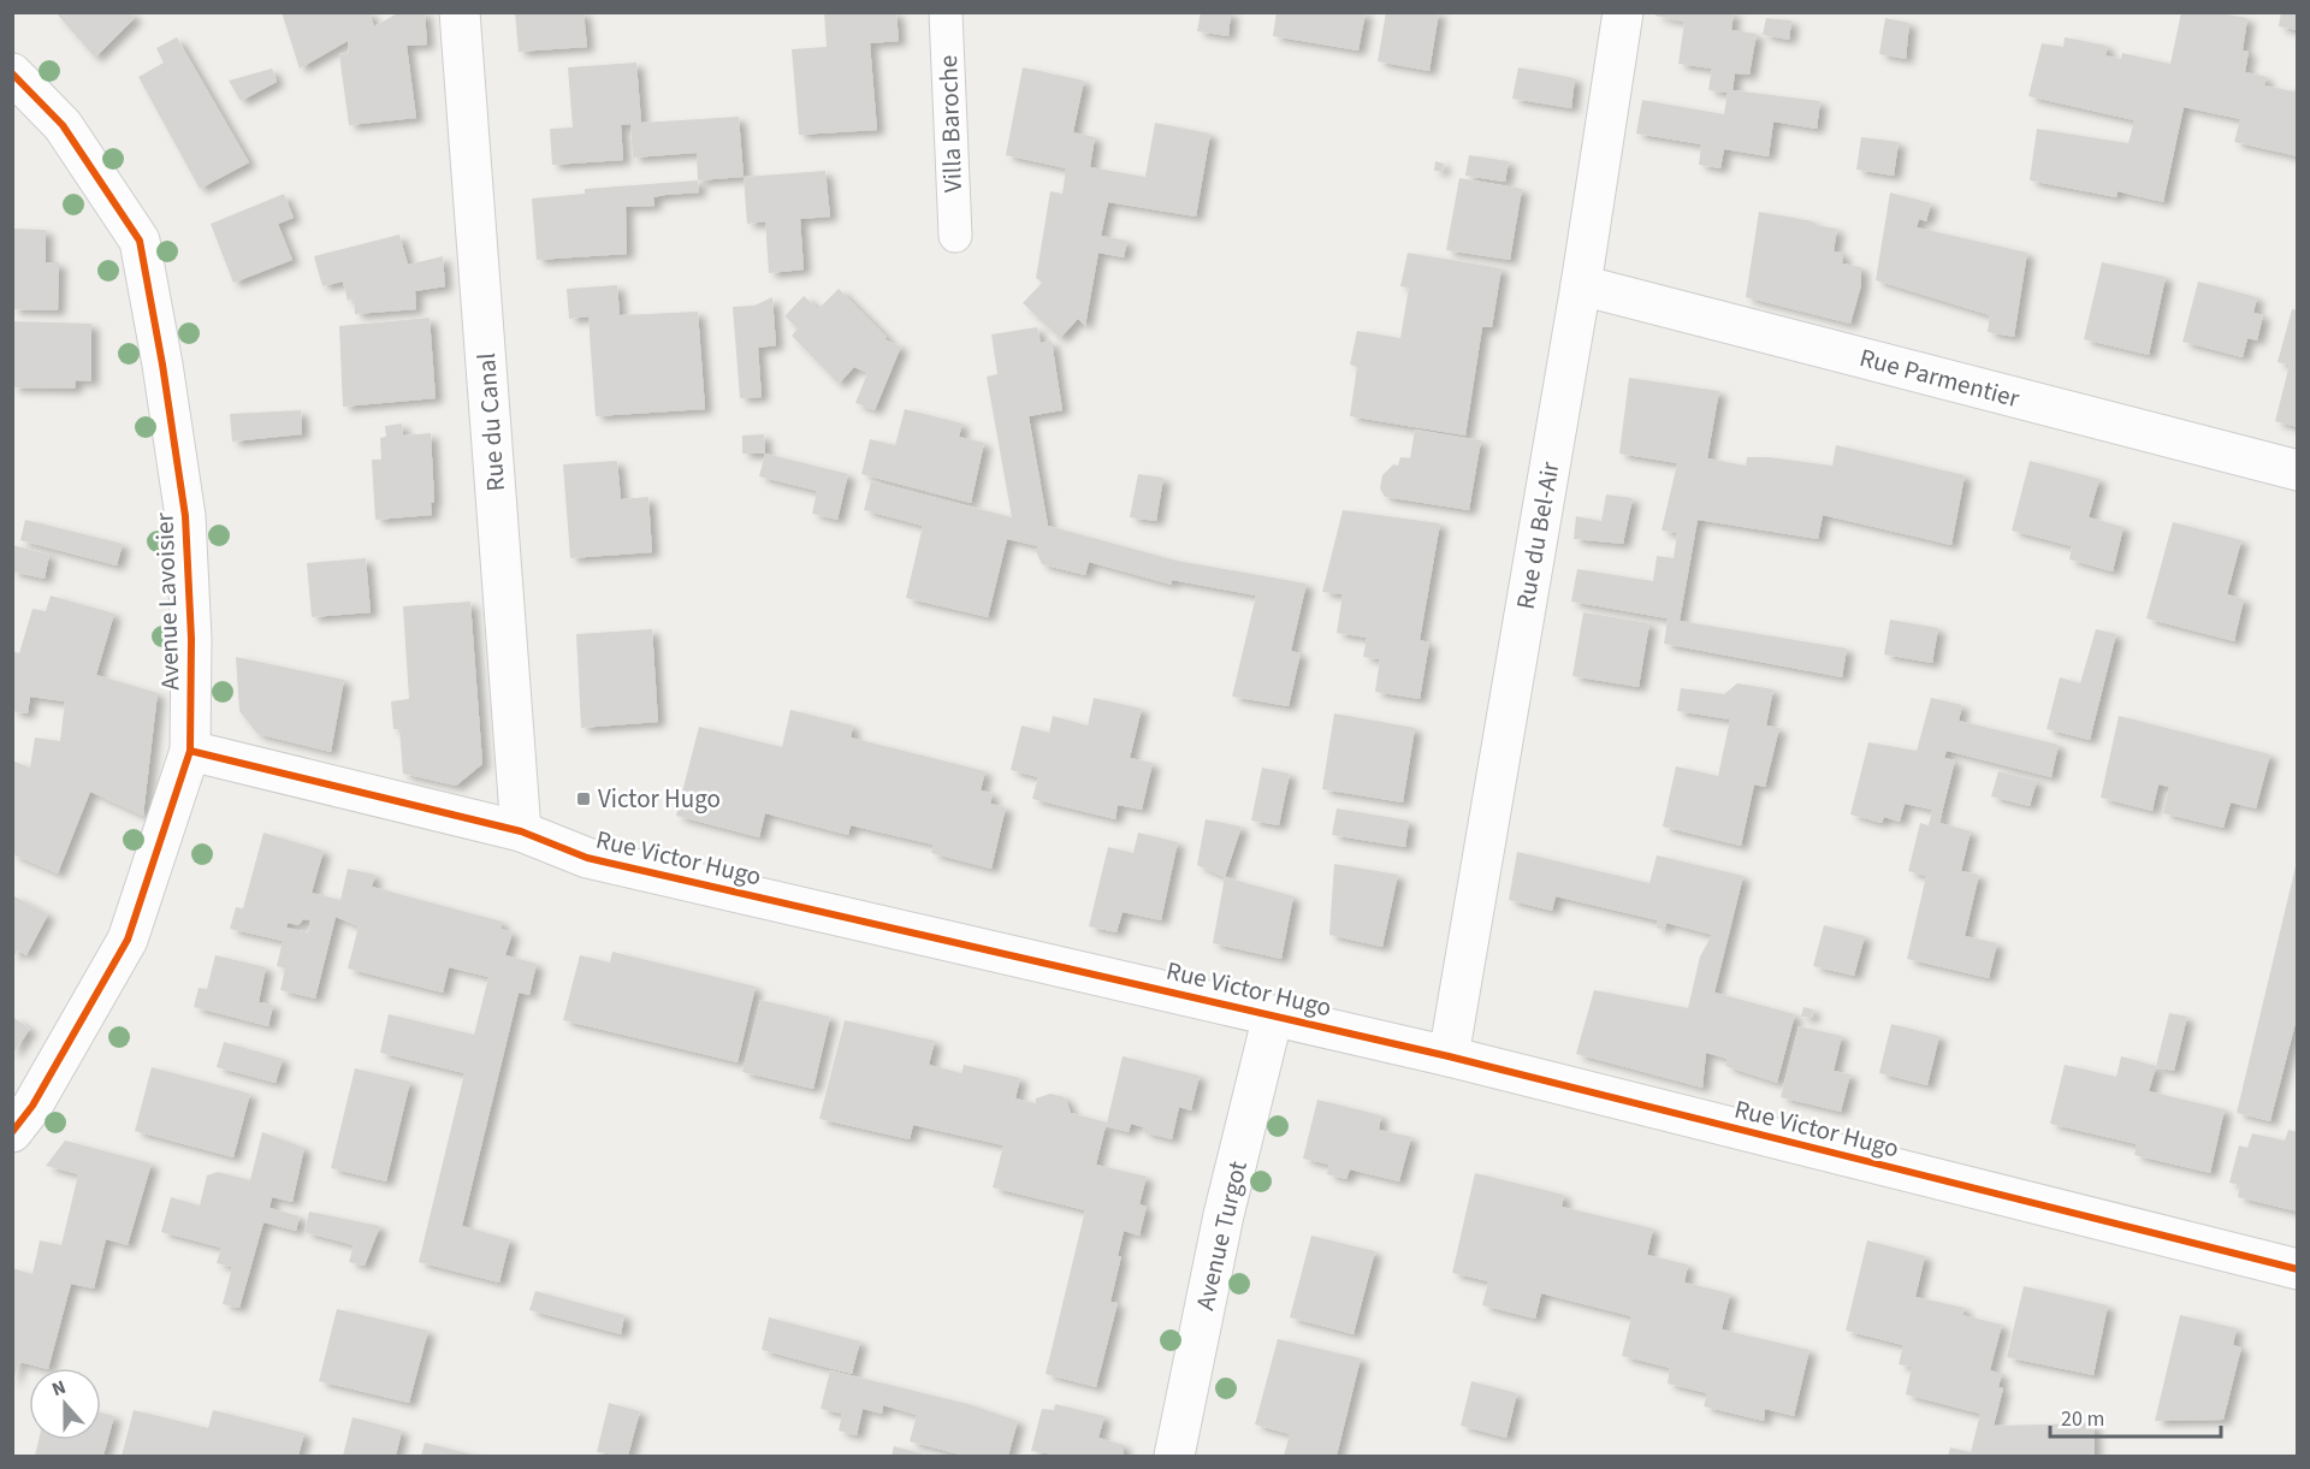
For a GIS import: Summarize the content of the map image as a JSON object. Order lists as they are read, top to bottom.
{
  "streets": {
    "street": [
      "Rue Parmentier",
      "Rue du Canal",
      "Rue du Bel-Air",
      "Avenue Lavoisier",
      "Rue Victor Hugo",
      "Avenue Turgot"
    ],
    "lane": ["Villa Baroche"]
  },
  "crossings": [
    ["Rue Parmentier", "Rue du Bel-Air"],
    ["Rue du Canal", "Rue Victor Hugo"],
    ["Rue du Bel-Air", "Rue Victor Hugo"],
    ["Avenue Lavoisier", "Rue Victor Hugo"],
    ["Rue Victor Hugo", "Avenue Turgot"]
  ],
  "places": {
    "transit": ["Victor Hugo"]
  },
  "scale_bar": "20 m",
  "north": "top"
}
